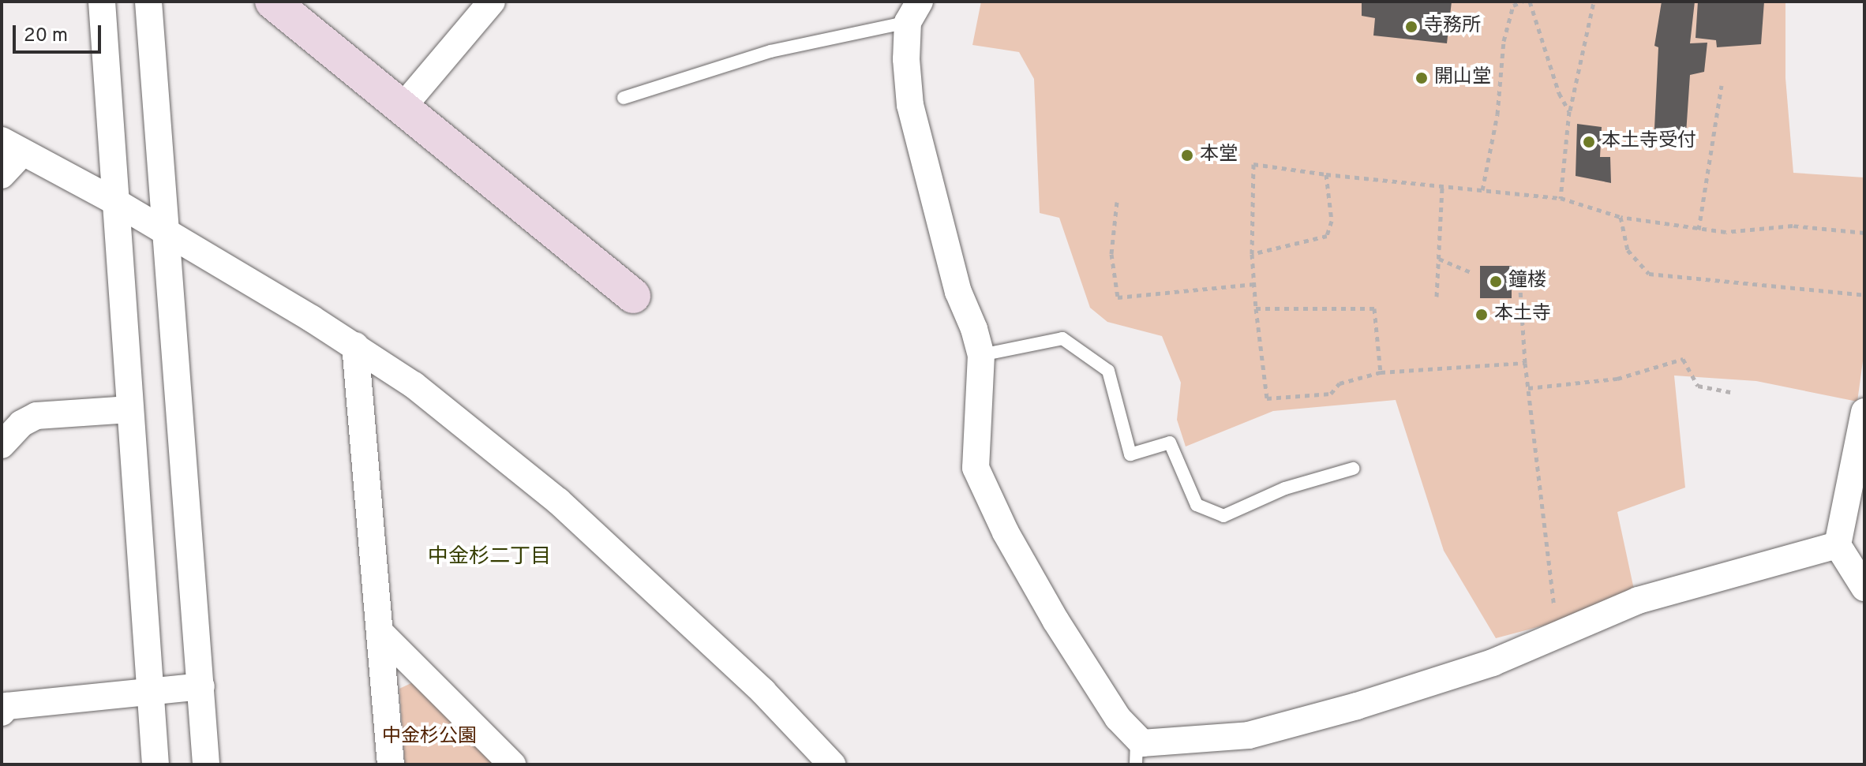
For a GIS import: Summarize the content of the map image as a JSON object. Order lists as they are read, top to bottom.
{
  "districts": ["中金杉二丁目"],
  "parks": ["中金杉公園"],
  "places": [
    "寺務所",
    "開山堂",
    "本土寺受付",
    "本堂",
    "鐘楼",
    "本土寺"
  ],
  "scale_bar": "20 m"
}
